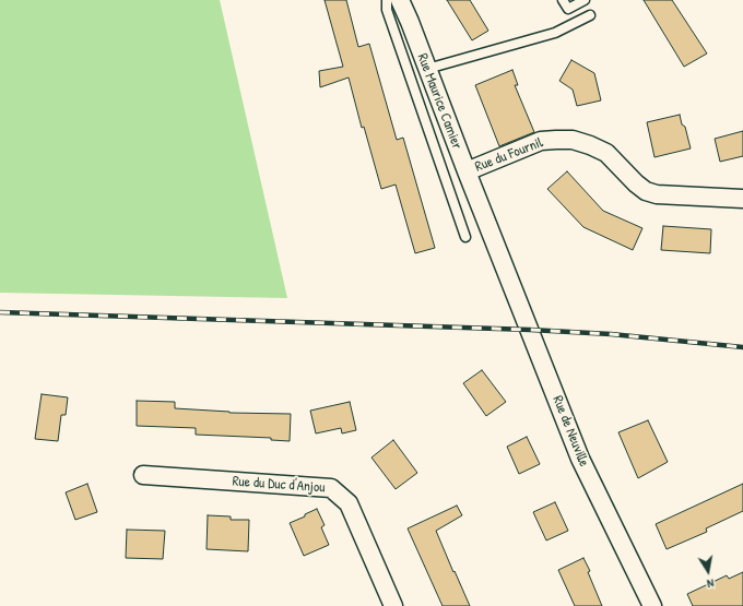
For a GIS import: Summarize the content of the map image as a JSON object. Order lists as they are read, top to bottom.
{
  "streets": {
    "street": [
      "Rue Maurice Camier",
      "Rue du Fournil",
      "Rue de Neuville",
      "Rue du Duc d'Anjou"
    ]
  },
  "crossings": [
    ["Rue Maurice Camier", "Rue du Fournil"],
    ["Rue Maurice Camier", "Rue de Neuville"]
  ],
  "north": "bottom"
}
